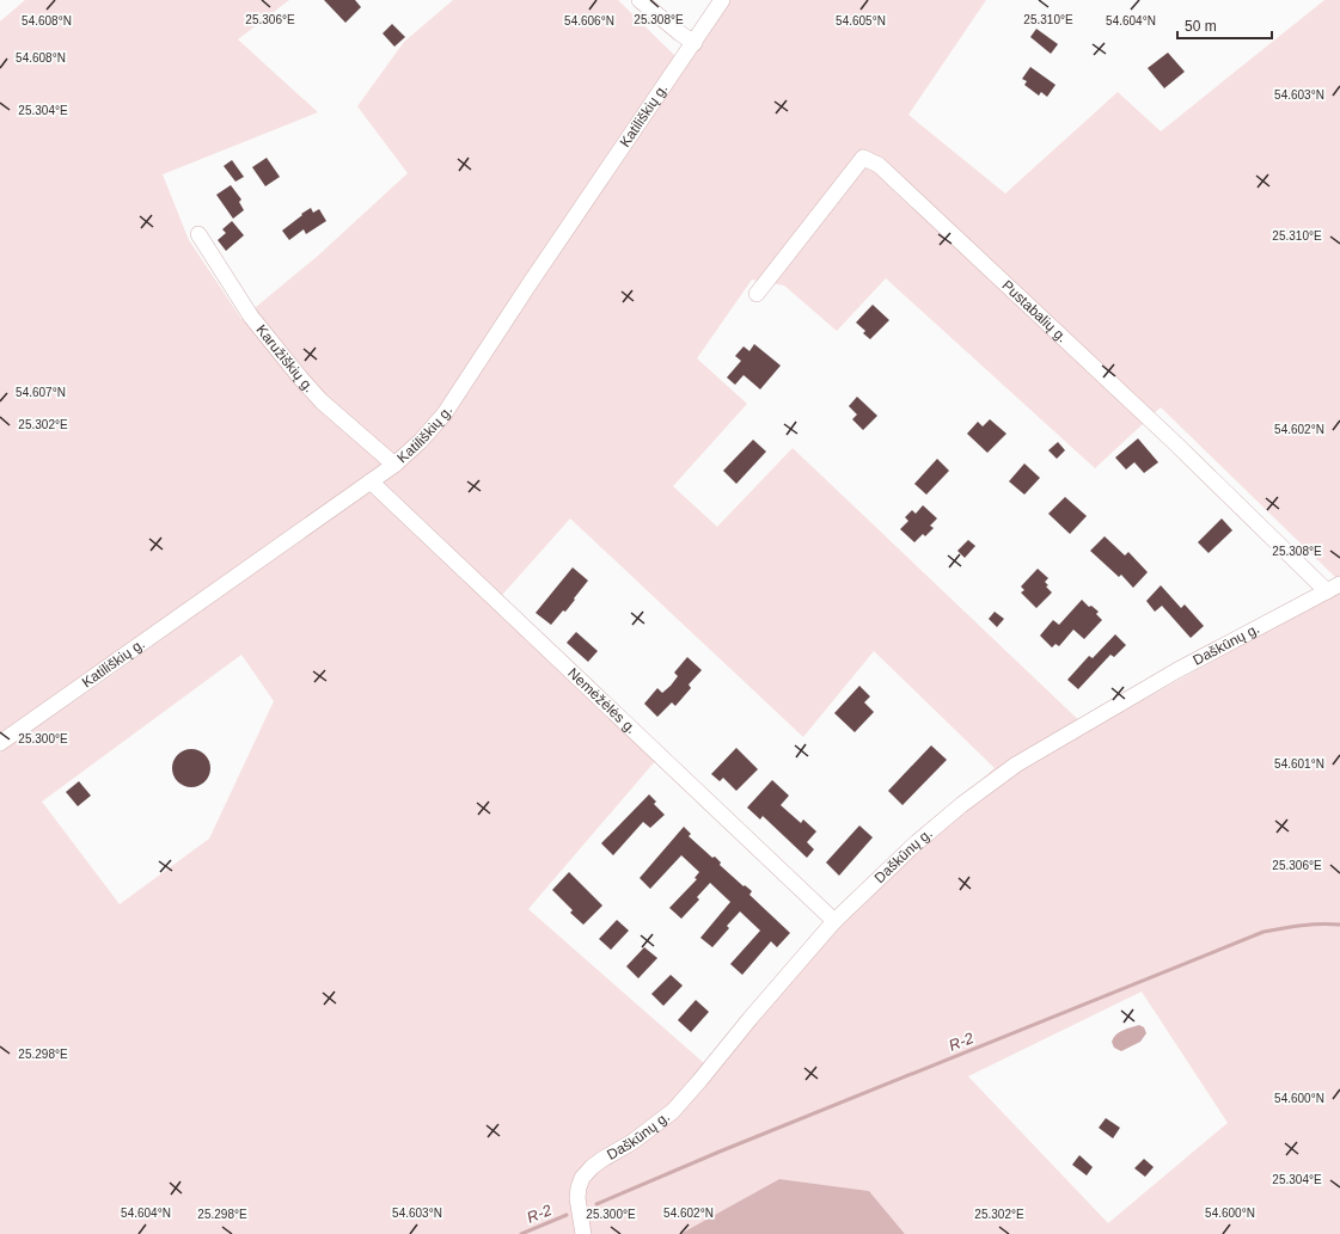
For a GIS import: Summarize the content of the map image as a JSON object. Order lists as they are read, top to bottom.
{
  "streets": {
    "street": [
      "Katiliškių g.",
      "Pustabalių g.",
      "Karužiškių g.",
      "Daškūnų g.",
      "Nemėžėlės g."
    ]
  },
  "crossings": [
    ["Katiliškių g.", "Karužiškių g."],
    ["Katiliškių g.", "Nemėžėlės g."],
    ["Pustabalių g.", "Daškūnų g."],
    ["Daškūnų g.", "Nemėžėlės g."]
  ],
  "water": ["R-2"],
  "scale_bar": "50 m",
  "coordinates": [
    "25.310°E",
    "25.306°E",
    "25.308°E",
    "54.608°N",
    "54.606°N",
    "54.605°N",
    "54.604°N",
    "54.603°N",
    "25.304°E",
    "54.607°N",
    "25.302°E",
    "54.602°N",
    "25.300°E",
    "54.601°N",
    "25.298°E",
    "54.600°N"
  ]
}
